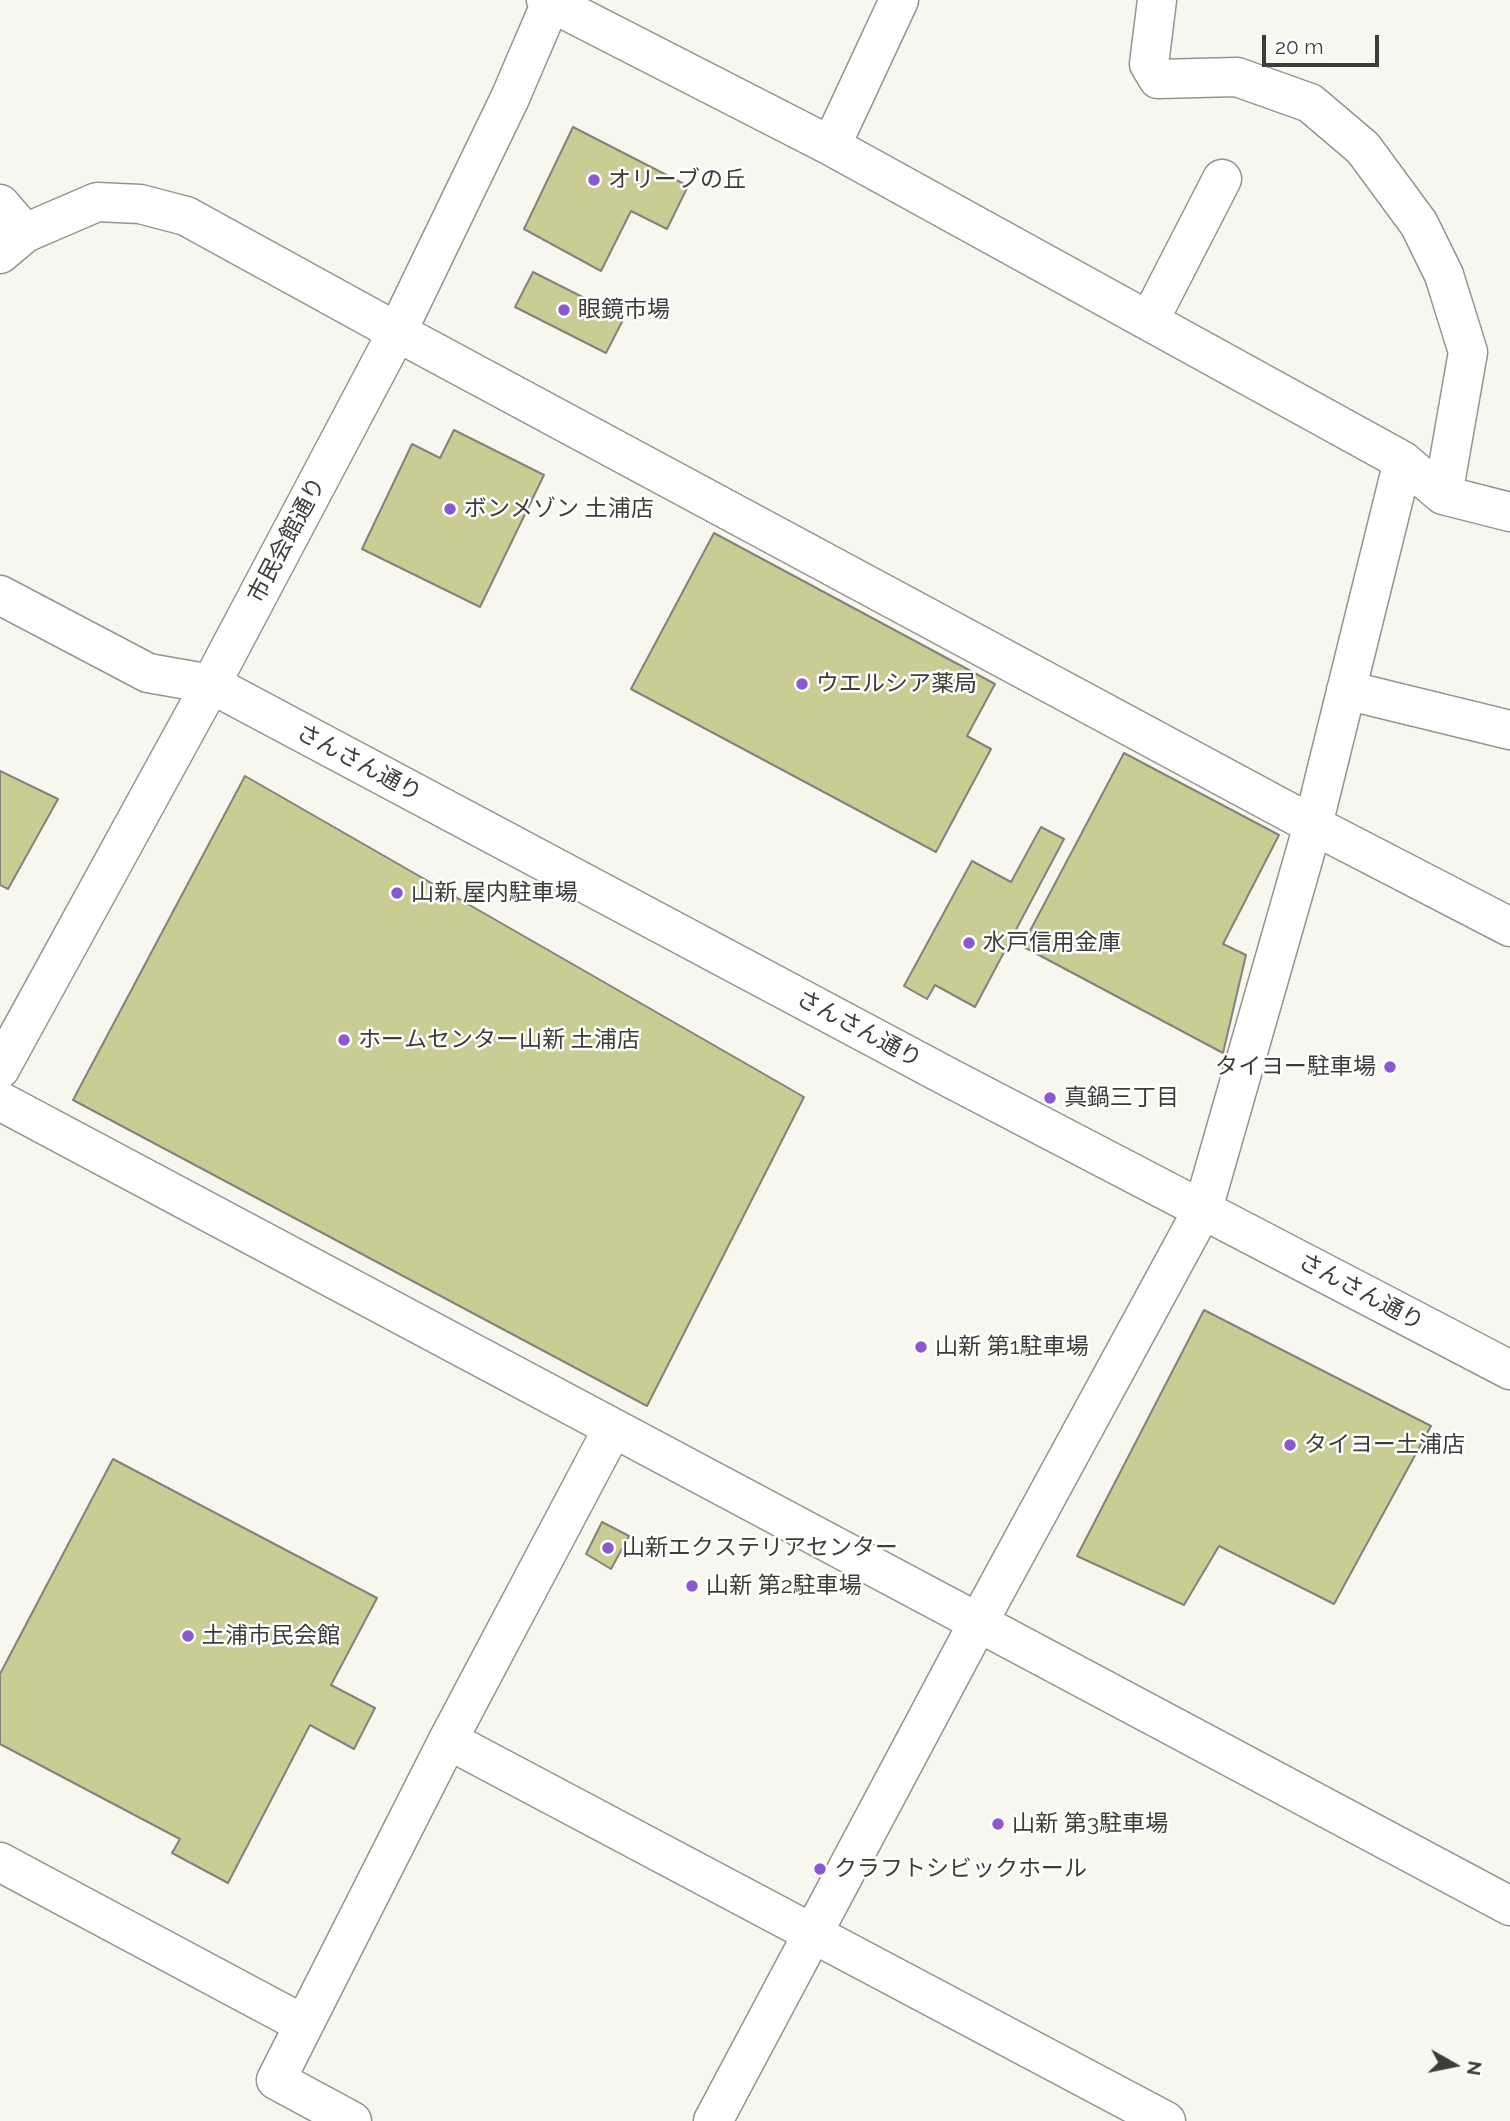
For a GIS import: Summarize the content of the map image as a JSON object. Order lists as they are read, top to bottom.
{
  "streets": {
    "street": ["市民会館通り", "さんさん通り"]
  },
  "crossings": [
    ["市民会館通り", "さんさん通り"]
  ],
  "places": [
    "オリーブの丘",
    "眼鏡市場",
    "ボンメゾン 土浦店",
    "ウエルシア薬局",
    "山新 屋内駐車場",
    "水戸信用金庫",
    "ホームセンター山新 土浦店",
    "タイヨー駐車場",
    "真鍋三丁目",
    "山新 第1駐車場",
    "タイヨー土浦店",
    "山新エクステリアセンター",
    "山新 第2駐車場",
    "土浦市民会館",
    "山新 第3駐車場",
    "クラフトシビックホール"
  ],
  "scale_bar": "20 m",
  "north": "right"
}
